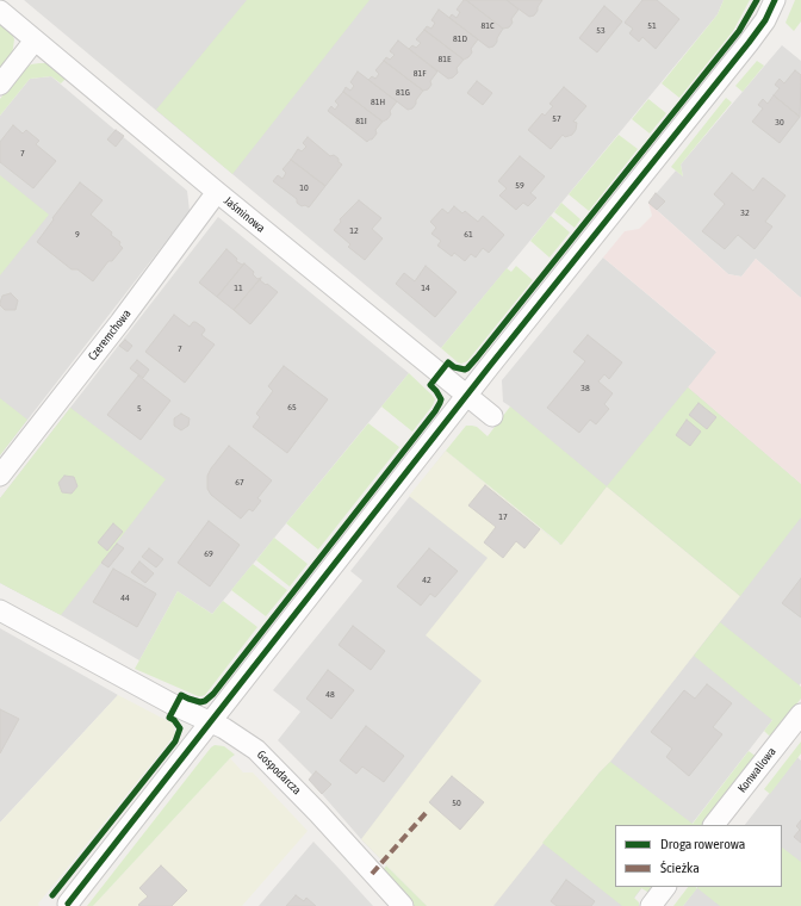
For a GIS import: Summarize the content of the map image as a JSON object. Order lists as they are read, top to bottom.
{
  "streets": {
    "street": [
      "Jaśminowa",
      "Czeremchowa",
      "Konwaliowa",
      "Gospodarcza"
    ]
  },
  "crossings": [
    ["Jaśminowa", "Czeremchowa"]
  ],
  "house_numbers": [
    "81C",
    "51",
    "53",
    "81D",
    "81E",
    "81F",
    "81G",
    "81H",
    "57",
    "81I",
    "30",
    "7",
    "59",
    "10",
    "32",
    "12",
    "9",
    "61",
    "11",
    "14",
    "7",
    "38",
    "65",
    "5",
    "67",
    "17",
    "69",
    "42",
    "44",
    "48",
    "50"
  ],
  "legend": ["Droga rowerowa", "Ścieżka"]
}
